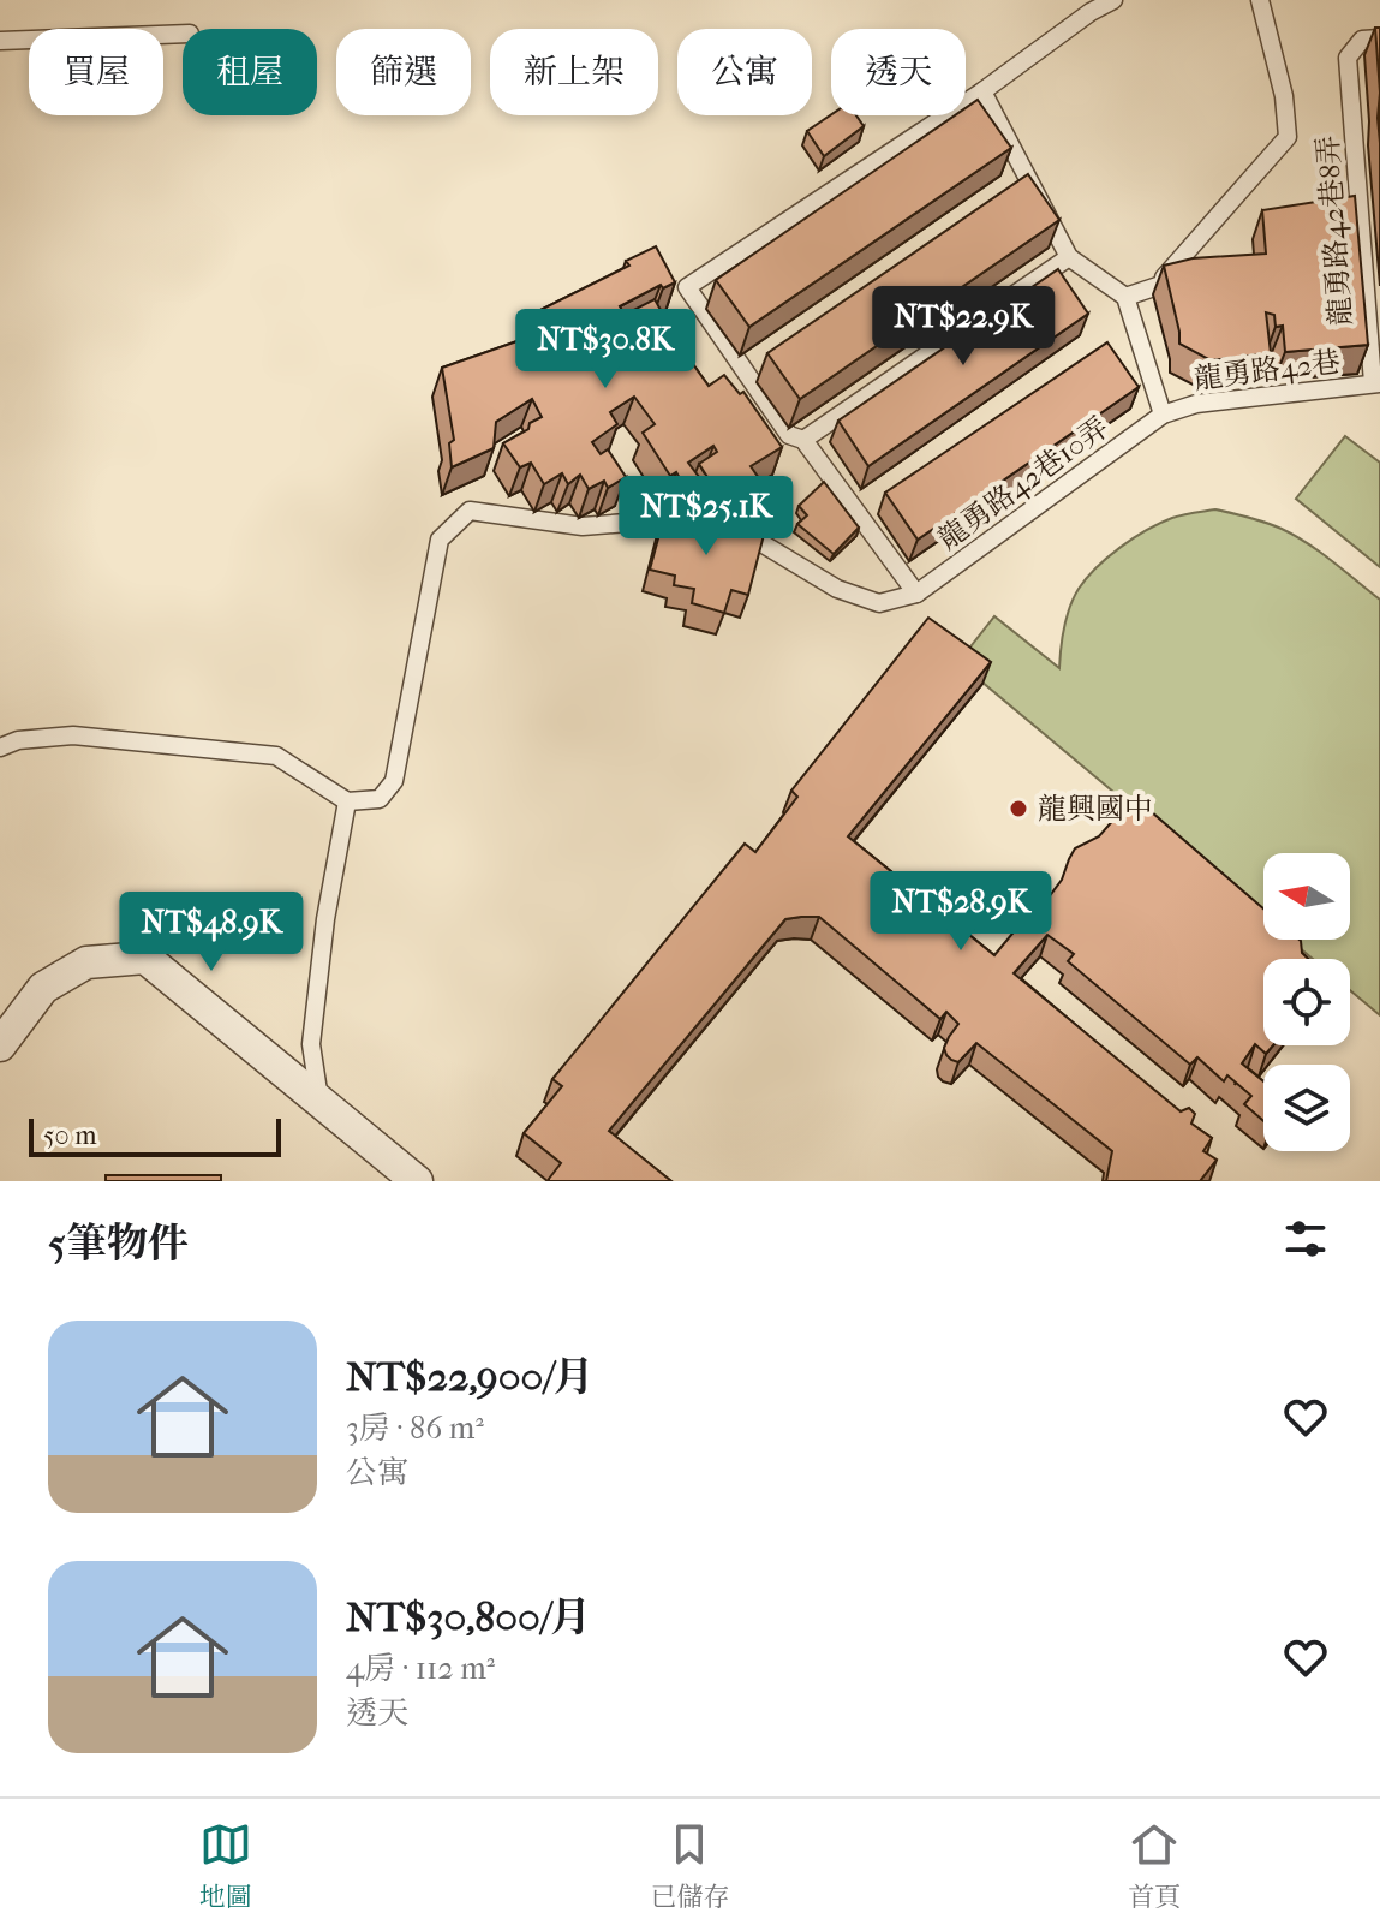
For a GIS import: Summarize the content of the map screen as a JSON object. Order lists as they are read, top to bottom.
{
  "streets": {
    "lane": ["龍勇路42巷8弄", "龍勇路42巷", "龍勇路42巷10弄"]
  },
  "crossings": [
    ["龍勇路42巷8弄", "龍勇路42巷"],
    ["龍勇路42巷", "龍勇路42巷10弄"]
  ],
  "places": ["龍興國中"],
  "scale_bar": "50 m",
  "north": "left",
  "page": {
    "chip": [
      "買屋",
      "租屋",
      "篩選",
      "新上架",
      "公寓",
      "透天"
    ],
    "price": [
      "NT$22.9K",
      "NT$30.8K",
      "NT$25.1K",
      "NT$28.9K",
      "NT$48.9K"
    ],
    "scale": "50 m",
    "heading": "5筆物件",
    "list": [
      {
        "name": "NT$22,900/月",
        "note": "3房 · 86 m² · 公寓"
      },
      {
        "name": "NT$30,800/月",
        "note": "4房 · 112 m² · 透天"
      }
    ],
    "tabs": ["地圖", "已儲存", "首頁"]
  }
}
